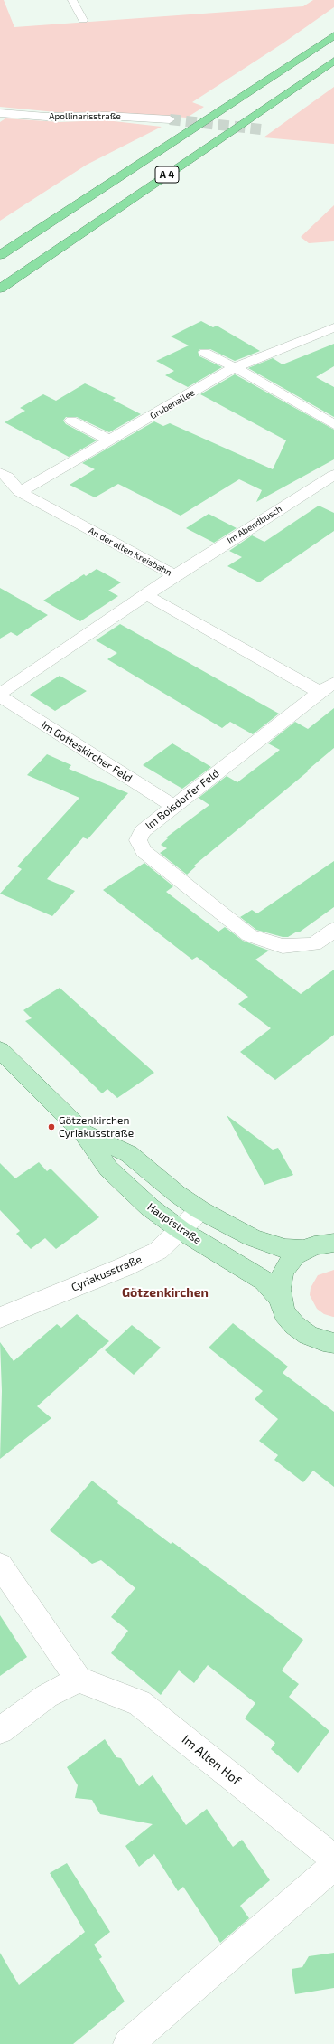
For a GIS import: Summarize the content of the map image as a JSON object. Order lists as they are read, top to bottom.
{
  "streets": {
    "highway": ["A 4"],
    "main road": ["Hauptstraße"],
    "street": [
      "Apollinarisstraße",
      "Grubenallee",
      "Im Abendbusch",
      "An der alten Kreisbahn",
      "Im Gotteskircher Feld",
      "Im Boisdorfer Feld",
      "Cyriakusstraße",
      "Im Alten Hof"
    ]
  },
  "crossings": [
    ["Grubenallee", "An der alten Kreisbahn"],
    ["Im Abendbusch", "An der alten Kreisbahn"],
    ["Im Gotteskircher Feld", "Im Boisdorfer Feld"],
    ["Hauptstraße", "Cyriakusstraße"]
  ],
  "districts": ["Götzenkirchen"],
  "places": ["Götzenkirchen Cyriakusstraße"]
}
